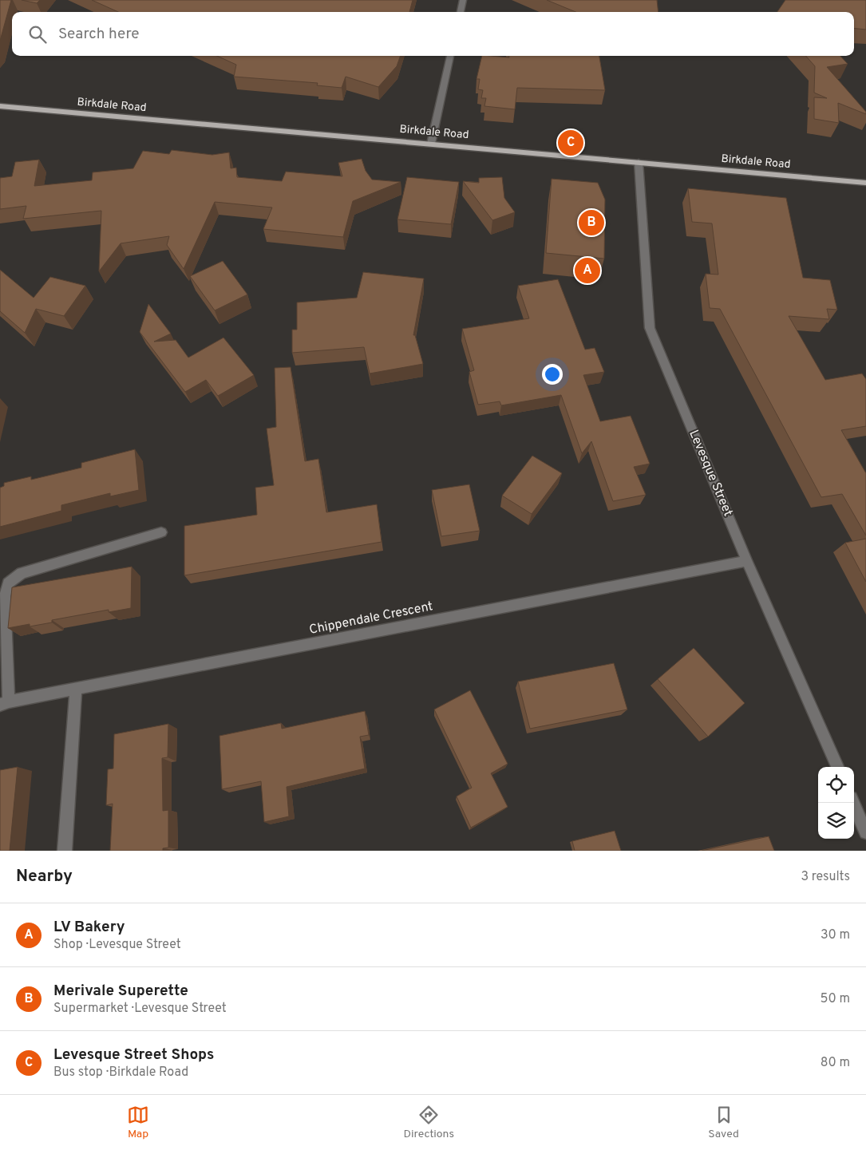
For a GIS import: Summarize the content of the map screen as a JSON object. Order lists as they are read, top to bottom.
{
  "streets": {
    "main road": ["Birkdale Road"],
    "street": ["Levesque Street", "Chippendale Crescent"]
  },
  "crossings": [
    ["Birkdale Road", "Levesque Street"],
    ["Levesque Street", "Chippendale Crescent"]
  ],
  "page": {
    "search": "Search here",
    "pins": ["C", "B", "A"],
    "heading": ["Nearby", "3 results"],
    "list": [
      {
        "mark": "A",
        "name": "LV Bakery",
        "note": "Shop · Levesque Street",
        "value": "30 m"
      },
      {
        "mark": "B",
        "name": "Merivale Superette",
        "note": "Supermarket · Levesque Street",
        "value": "50 m"
      },
      {
        "mark": "C",
        "name": "Levesque Street Shops",
        "note": "Bus stop · Birkdale Road",
        "value": "80 m"
      }
    ],
    "nav": ["Map", "Directions", "Saved"]
  }
}
